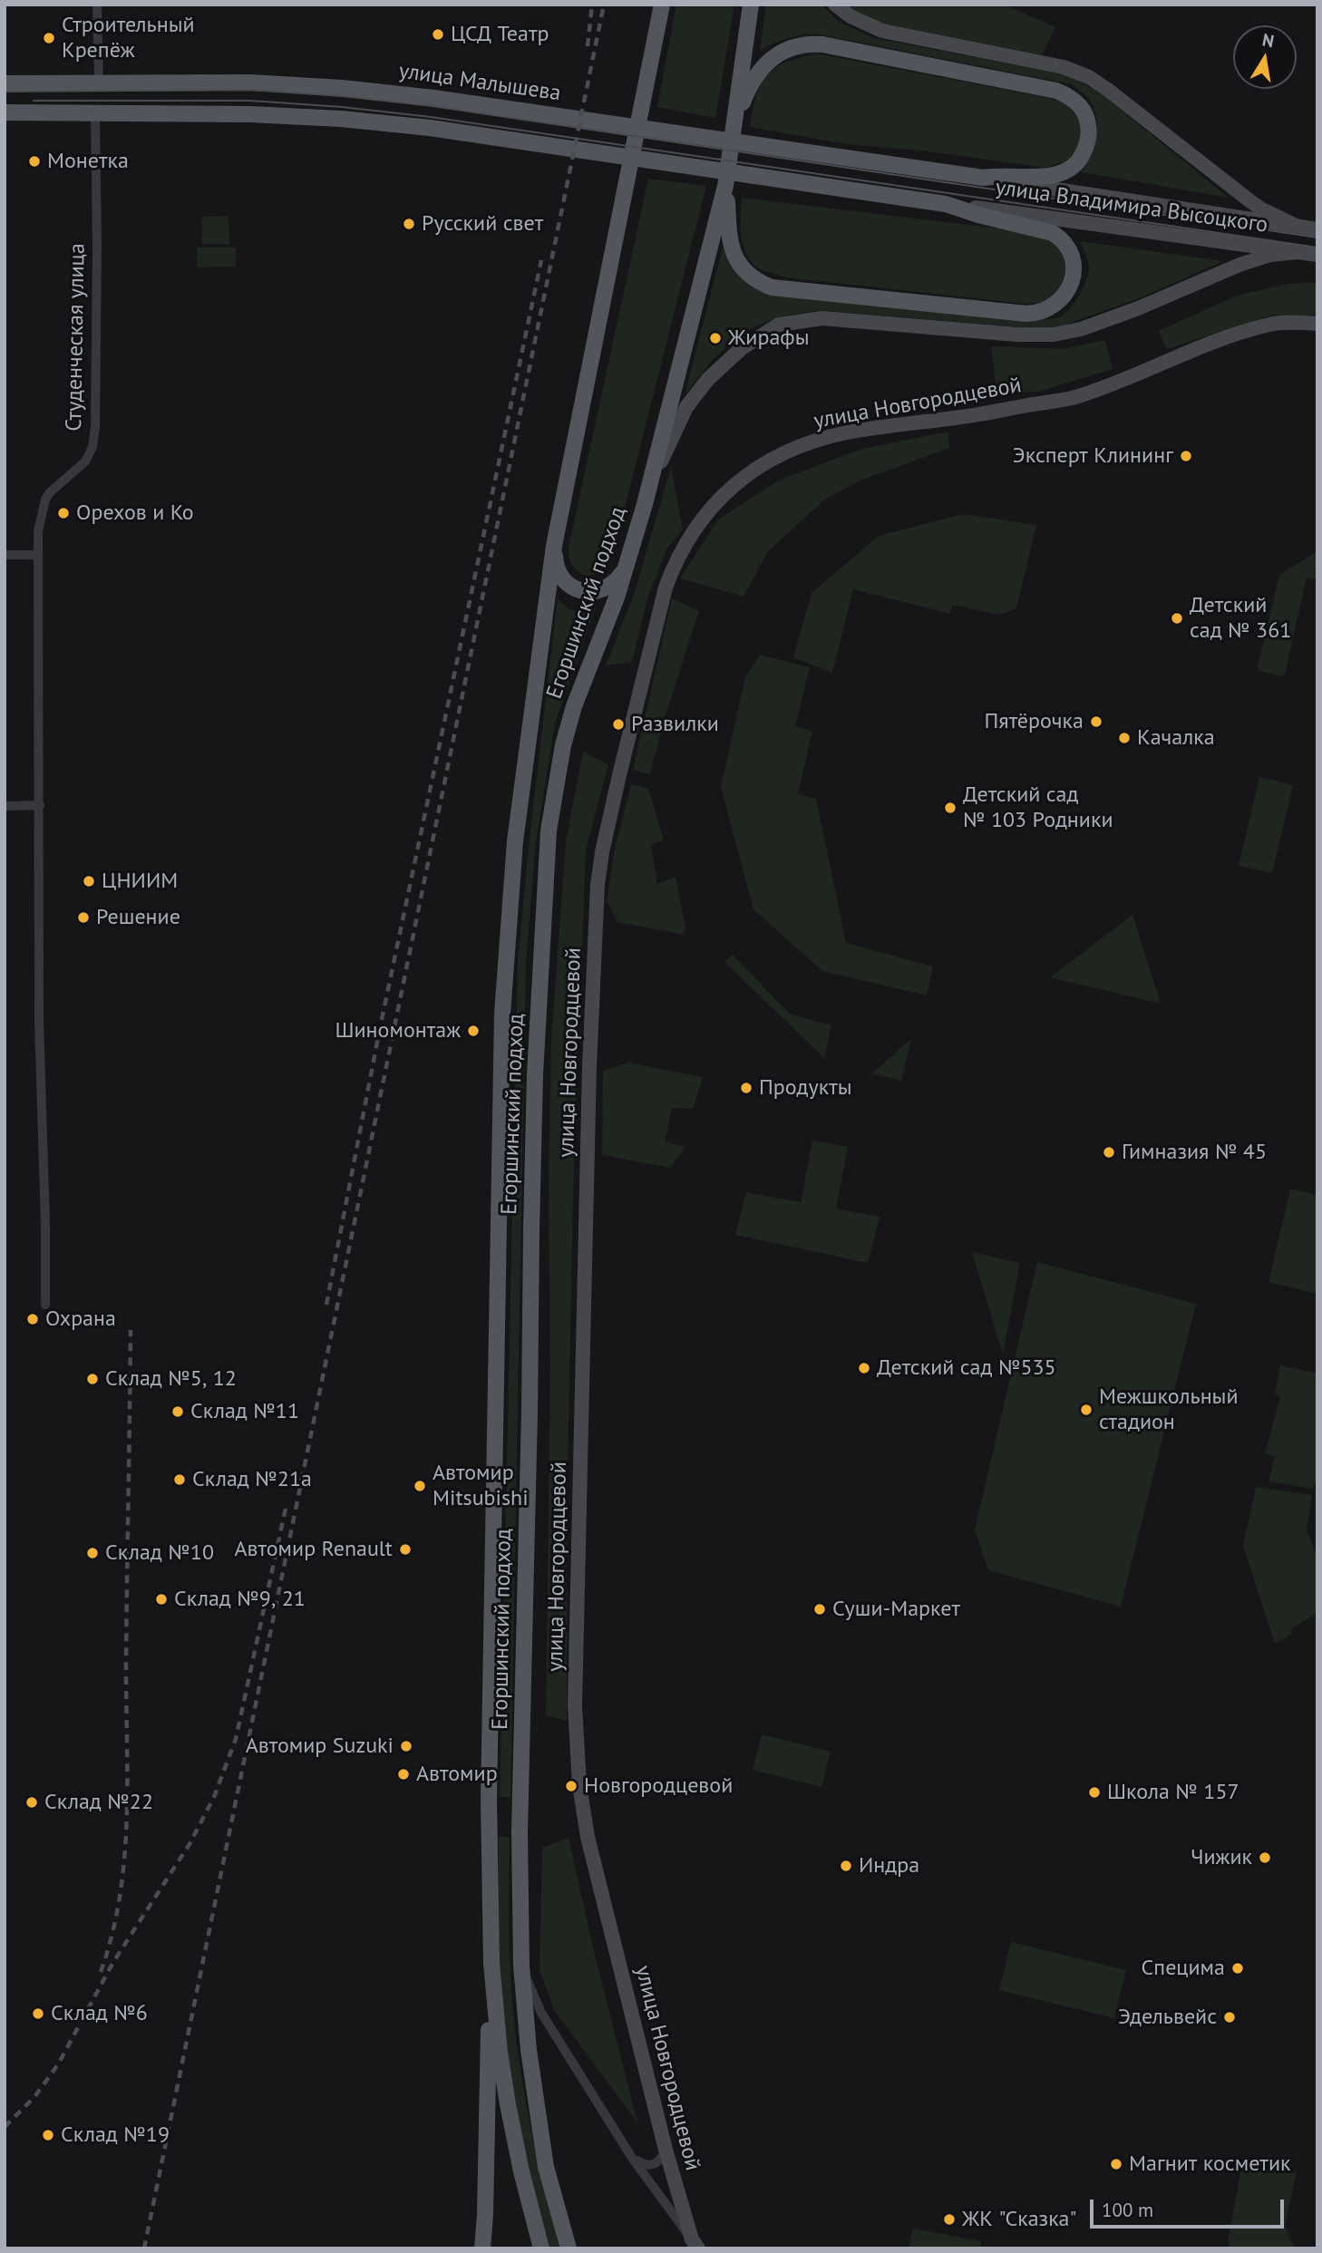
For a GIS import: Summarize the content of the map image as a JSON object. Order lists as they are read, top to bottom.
{
  "streets": {
    "main road": ["улица Малышева", "улица Владимира Высоцкого", "Егоршинский подход"],
    "street": ["Студенческая улица", "улица Новгородцевой"]
  },
  "crossings": [
    ["улица Малышева", "улица Владимира Высоцкого"]
  ],
  "places": [
    "ЦСД Театр",
    "Строительный Крепёж",
    "Монетка",
    "Русский свет",
    "Жирафы",
    "Эксперт Клининг",
    "Орехов и Ко",
    "Детский сад № 361",
    "Пятёрочка",
    "Развилки",
    "Качалка",
    "Детский сад № 103 Родники",
    "ЦНИИМ",
    "Решение",
    "Шиномонтаж",
    "Продукты",
    "Гимназия № 45",
    "Охрана",
    "Детский сад №535",
    "Склад №5, 12",
    "Межшкольный стадион",
    "Склад №11",
    "Склад №21а",
    "Автомир Mitsubishi",
    "Автомир Renault",
    "Склад №10",
    "Склад №9, 21",
    "Суши-Маркет",
    "Автомир Suzuki",
    "Автомир",
    "Новгородцевой",
    "Школа № 157",
    "Склад №22",
    "Чижик",
    "Индра",
    "Специма",
    "Склад №6",
    "Эдельвейс",
    "Склад №19",
    "Магнит косметик",
    "ЖК \"Сказка\""
  ],
  "scale_bar": "100 m",
  "north": "top"
}
